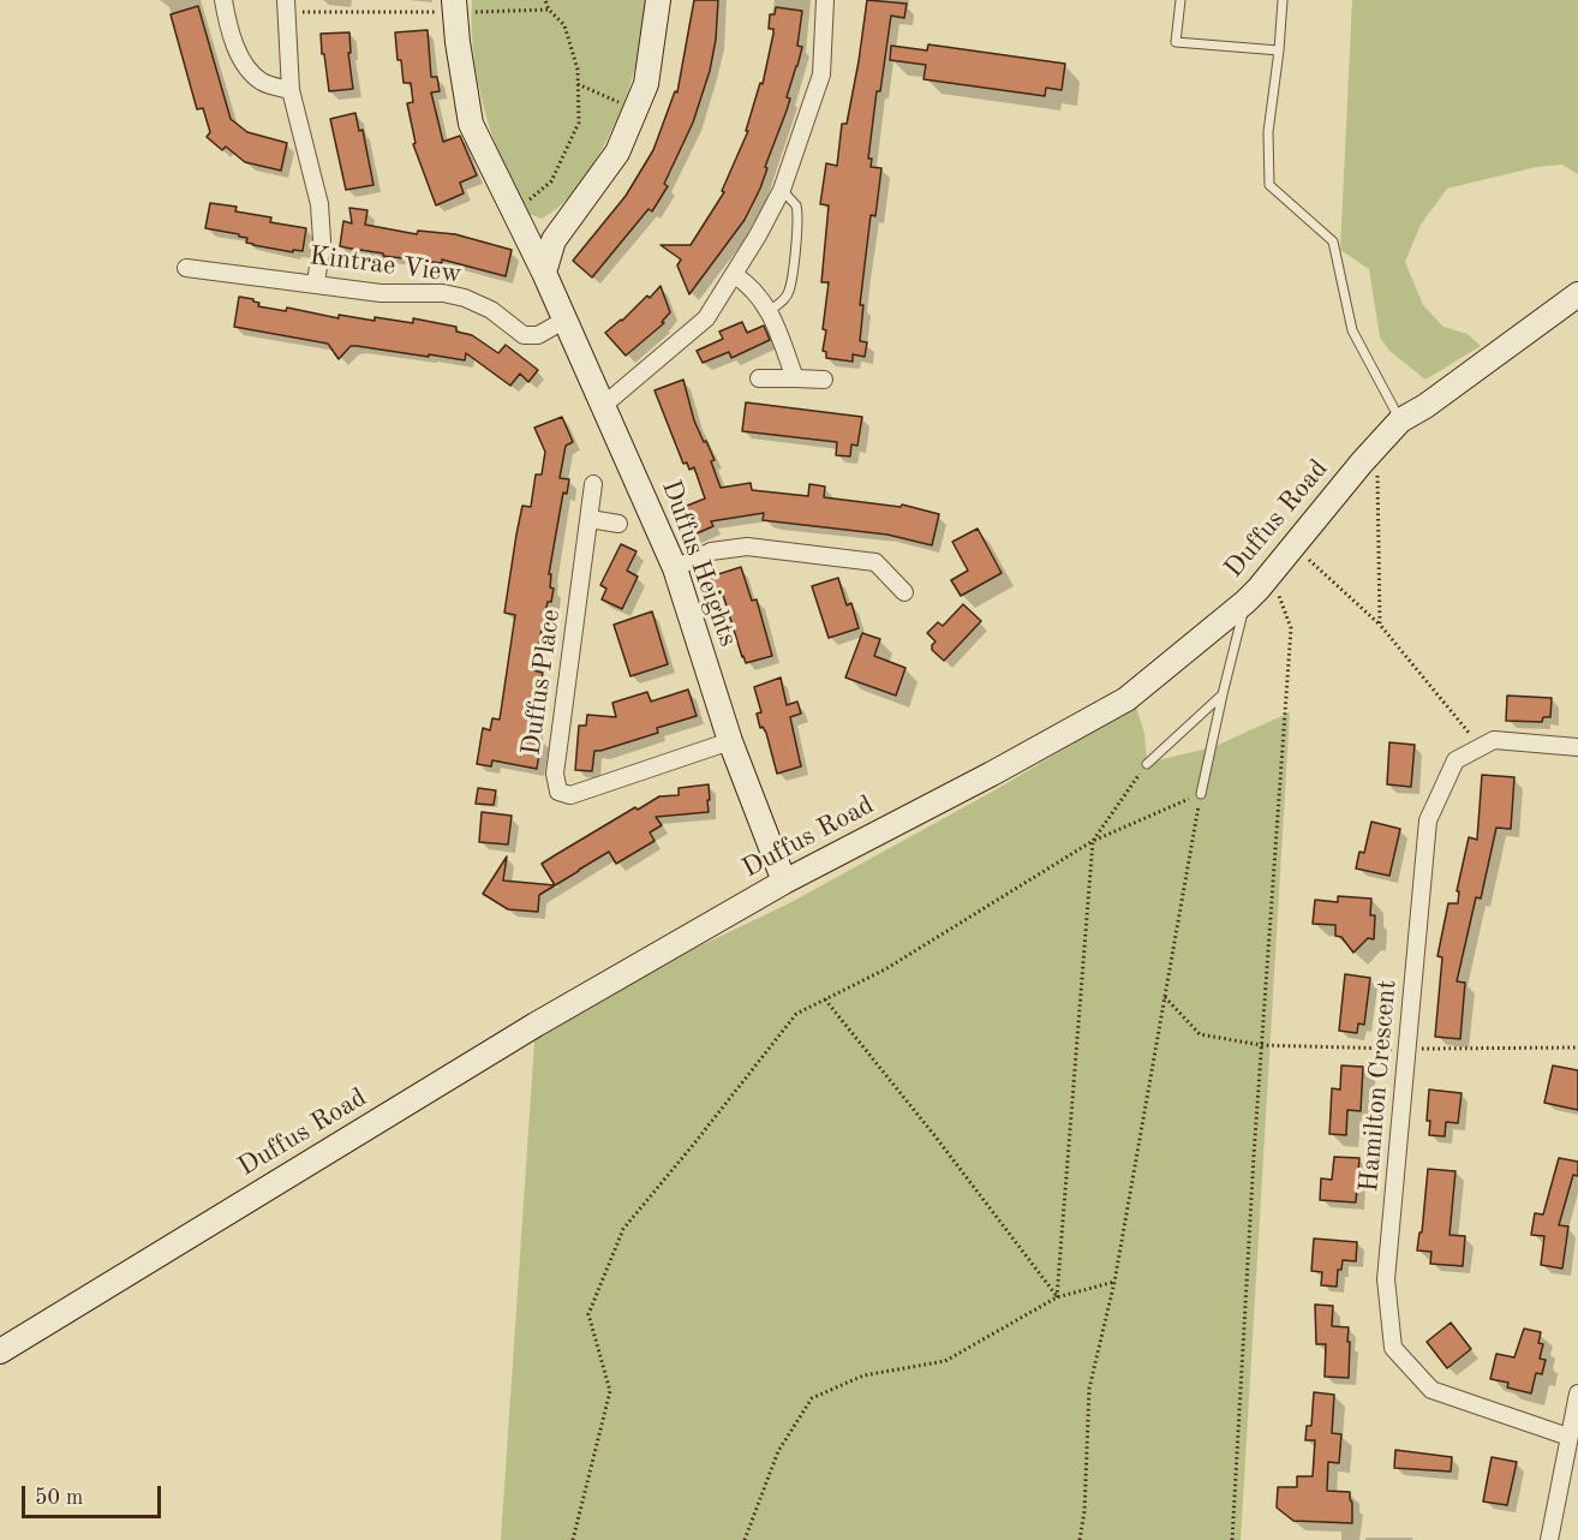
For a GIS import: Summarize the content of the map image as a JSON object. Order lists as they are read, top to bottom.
{
  "streets": {
    "main road": ["Duffus Road", "Duffus Heights"],
    "street": ["Kintrae View", "Duffus Place", "Hamilton Crescent"]
  },
  "crossings": [
    ["Kintrae View", "Duffus Heights"],
    ["Duffus Road", "Duffus Heights"],
    ["Duffus Heights", "Duffus Place"]
  ],
  "scale_bar": "50 m"
}
